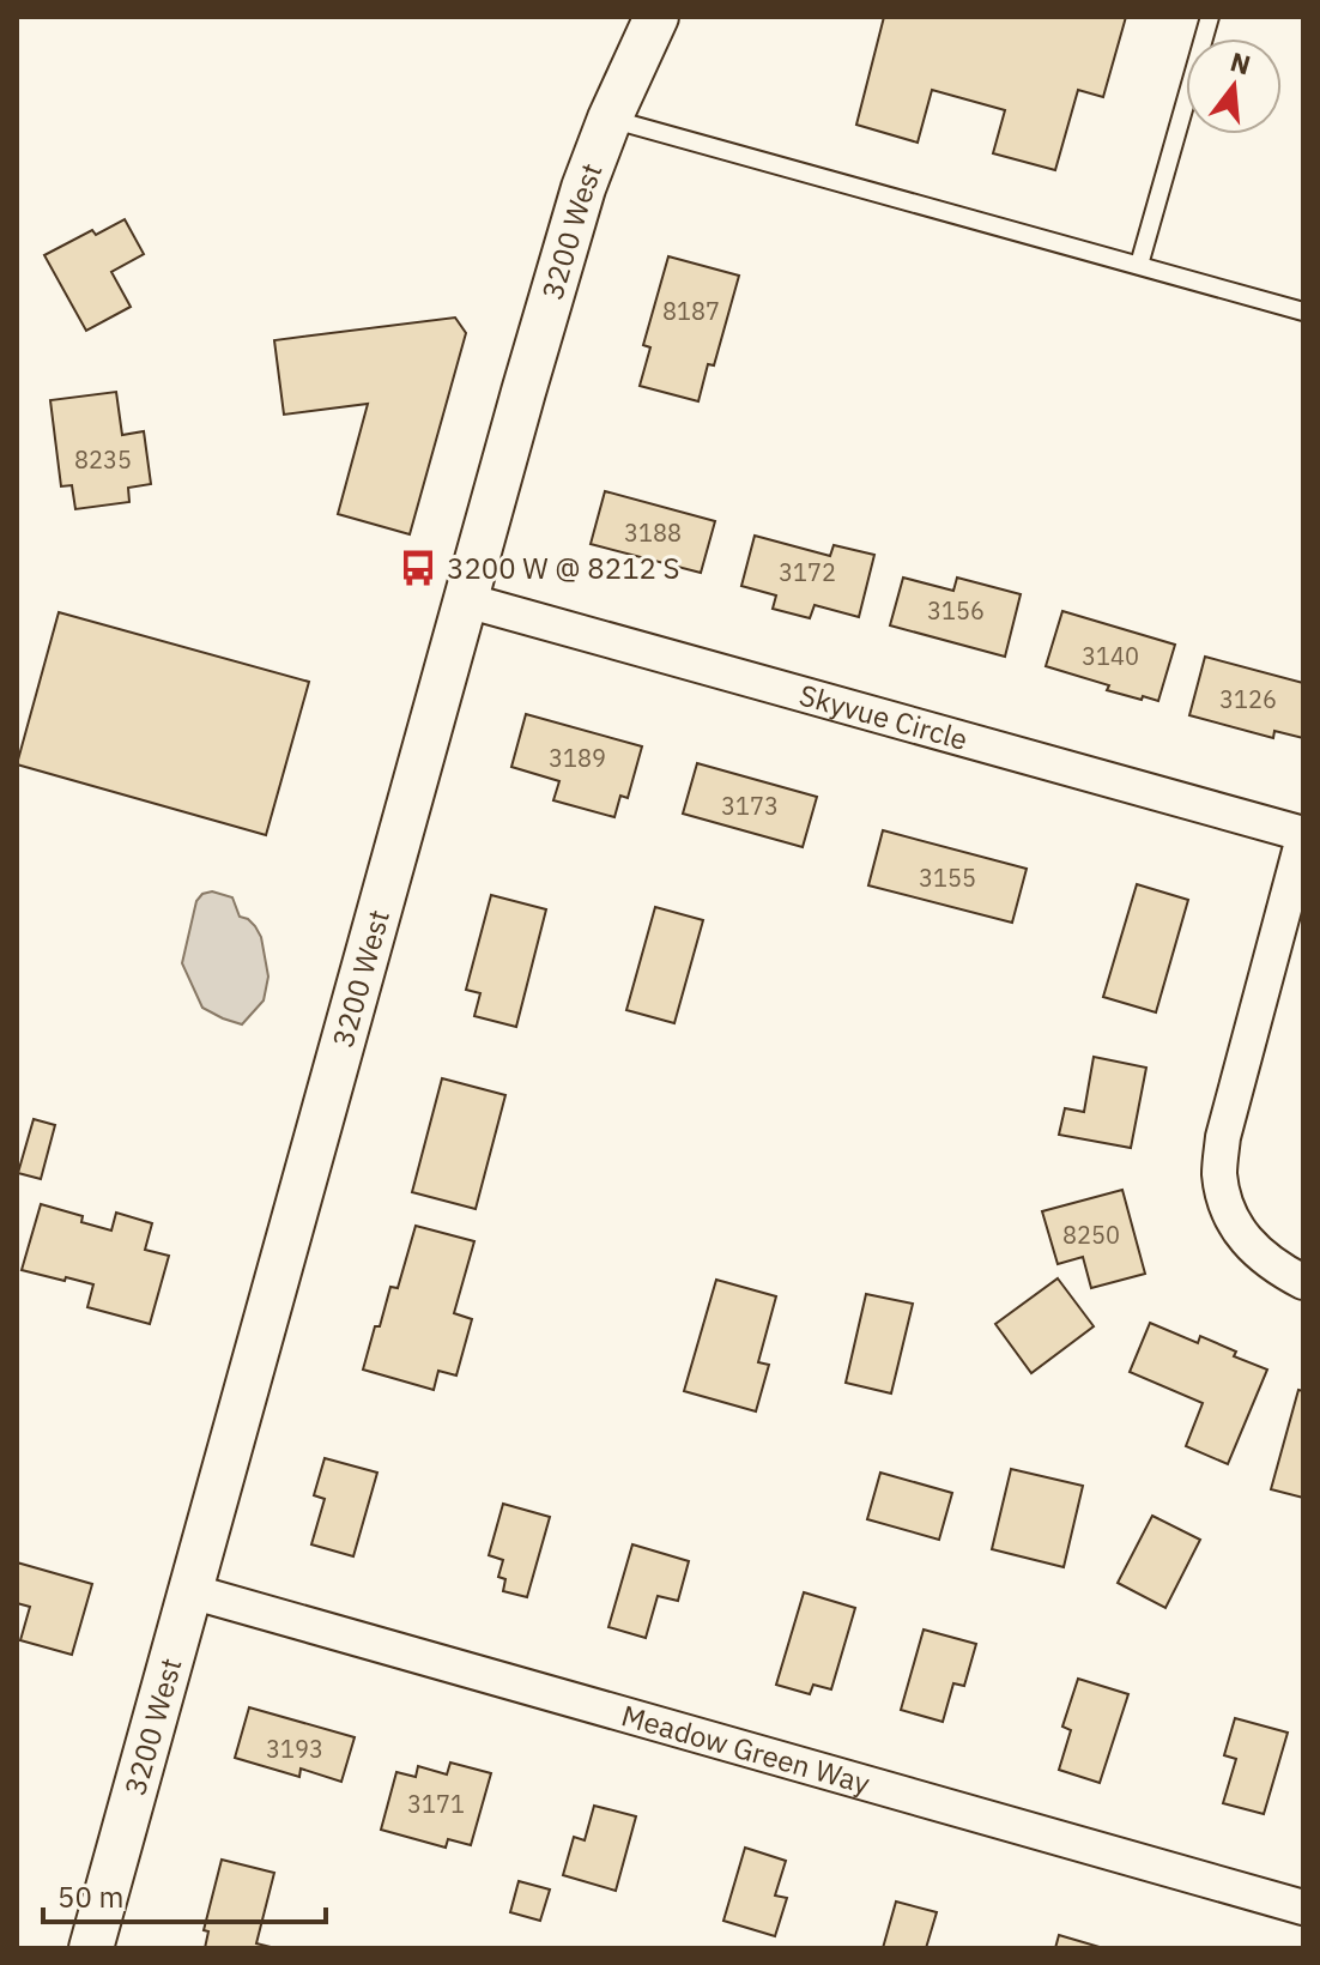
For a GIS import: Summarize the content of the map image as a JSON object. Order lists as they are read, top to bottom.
{
  "streets": {
    "street": ["3200 West", "Skyvue Circle", "Meadow Green Way"]
  },
  "crossings": [
    ["3200 West", "Skyvue Circle"],
    ["3200 West", "Meadow Green Way"]
  ],
  "places": {
    "bus stop": ["3200 W @ 8212 S"]
  },
  "house_numbers": [
    "8187",
    "8235",
    "3188",
    "3172",
    "3156",
    "3140",
    "3126",
    "3189",
    "3173",
    "3155",
    "8250",
    "3193",
    "3171"
  ],
  "scale_bar": "50 m",
  "north": "top"
}
